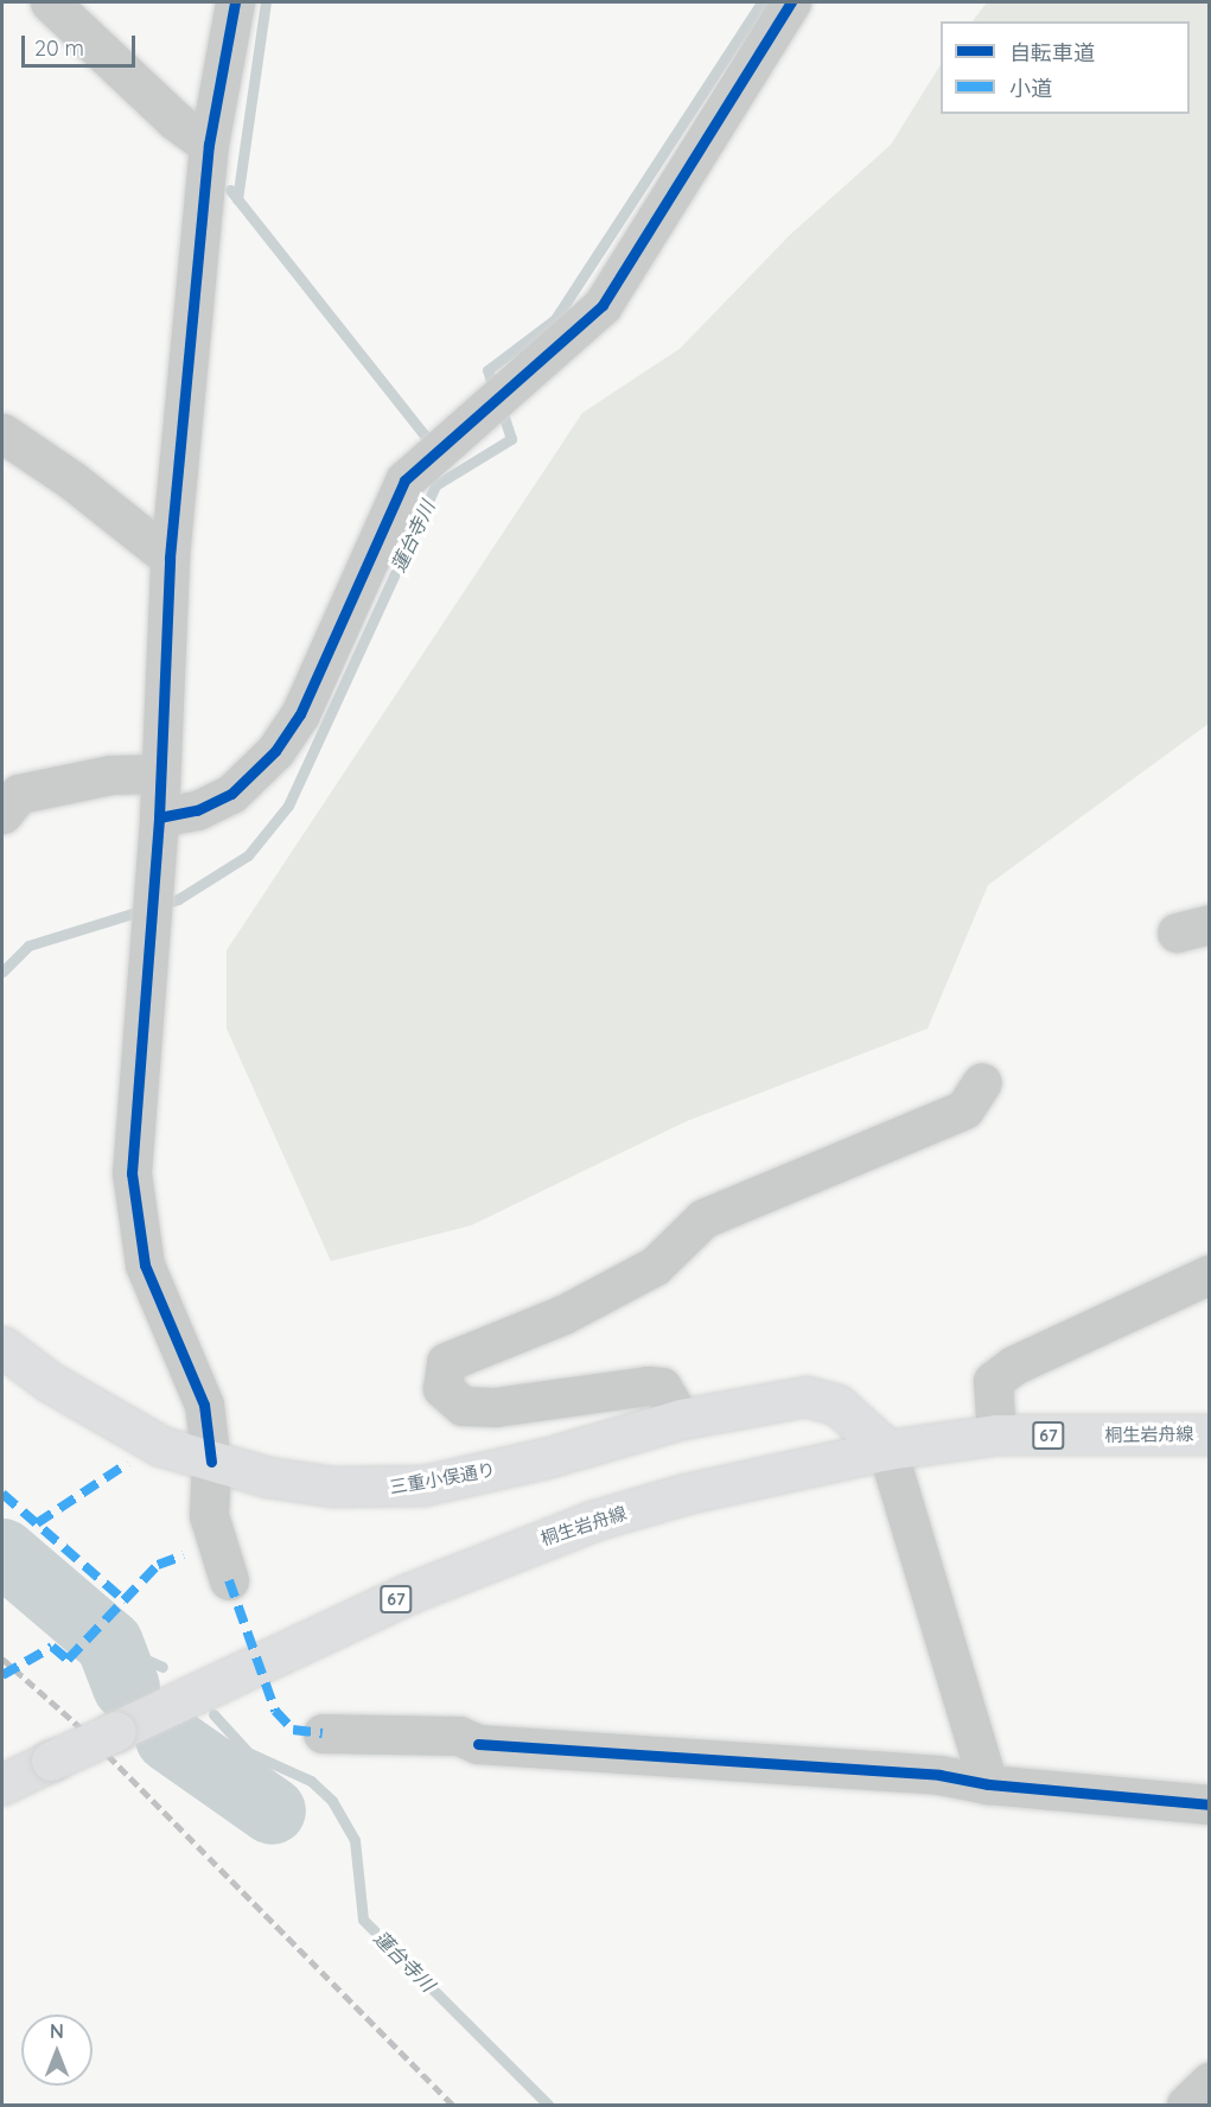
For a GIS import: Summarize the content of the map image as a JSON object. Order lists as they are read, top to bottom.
{
  "streets": {
    "main road": ["桐生岩舟線", "67", "三重小俣通り"]
  },
  "crossings": [
    ["桐生岩舟線", "三重小俣通り"]
  ],
  "water": ["蓮台寺川"],
  "legend": ["自転車道", "小道"],
  "scale_bar": "20 m",
  "north": "top"
}
